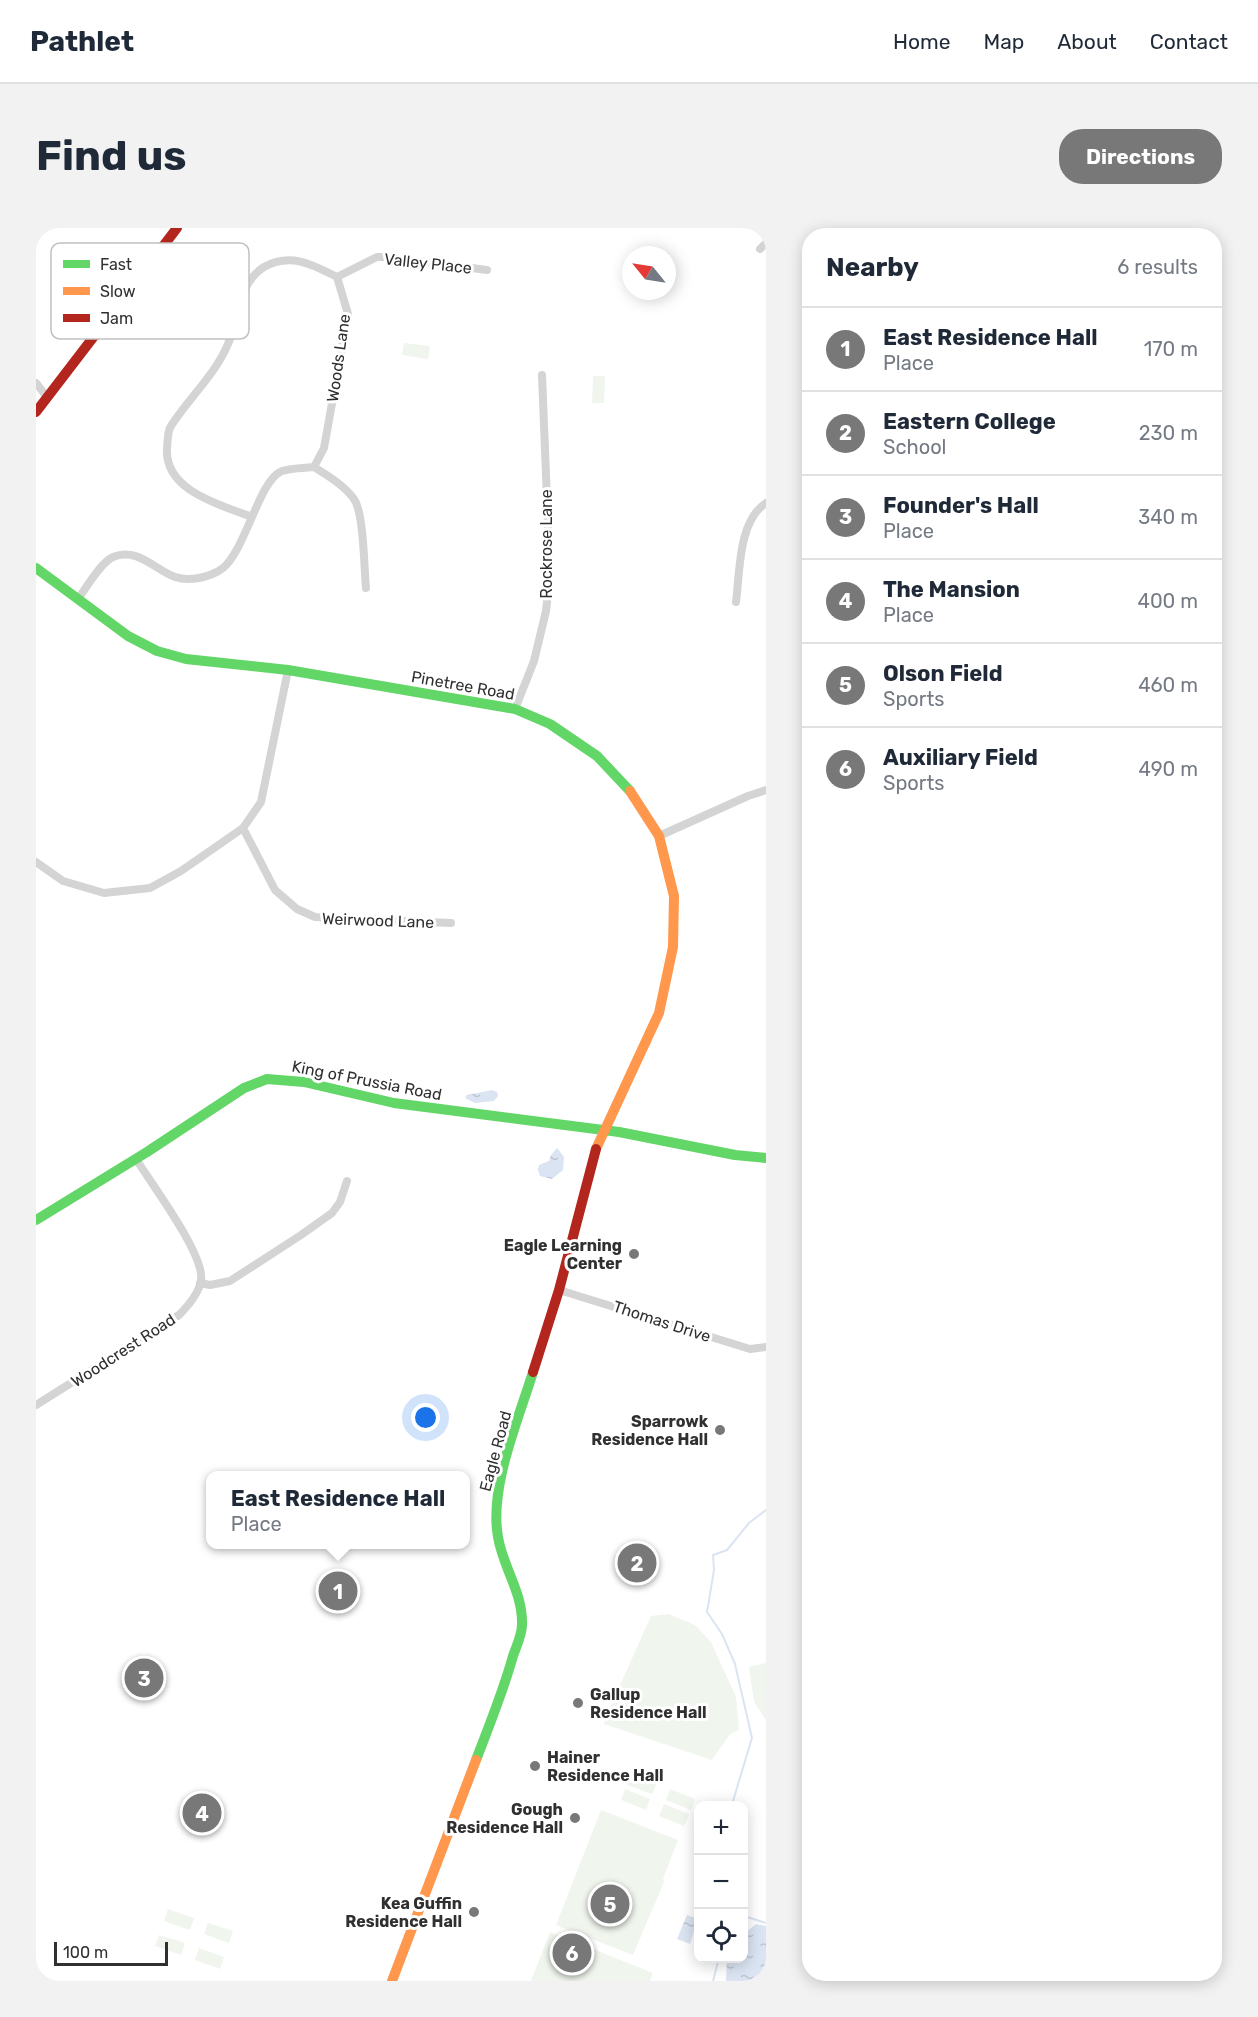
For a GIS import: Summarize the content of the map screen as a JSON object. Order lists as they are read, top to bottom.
{
  "streets": {
    "street": [
      "Valley Place",
      "Woods Lane",
      "Rockrose Lane",
      "Pinetree Road",
      "Weirwood Lane",
      "King of Prussia Road",
      "Thomas Drive",
      "Woodcrest Road",
      "Eagle Road"
    ]
  },
  "crossings": [
    ["Valley Place", "Woods Lane"],
    ["Rockrose Lane", "Pinetree Road"],
    ["Pinetree Road", "King of Prussia Road"],
    ["Pinetree Road", "Eagle Road"],
    ["King of Prussia Road", "Eagle Road"],
    ["Thomas Drive", "Eagle Road"]
  ],
  "places": [
    "Eagle Learning Center",
    "Sparrowk Residence Hall",
    "Gallup Residence Hall",
    "Hainer Residence Hall",
    "Gough Residence Hall",
    "Kea Guffin Residence Hall"
  ],
  "legend": ["Fast", "Slow", "Jam"],
  "scale_bar": "100 m",
  "north": "top left",
  "page": {
    "header": "Pathlet",
    "nav": [
      "Home",
      "Map",
      "About",
      "Contact"
    ],
    "buttons": "Directions",
    "title": "Find us",
    "heading": ["Nearby", "6 results"],
    "list": [
      {
        "mark": "1",
        "name": "East Residence Hall",
        "note": "Place",
        "value": "170 m"
      },
      {
        "mark": "2",
        "name": "Eastern College",
        "note": "School",
        "value": "230 m"
      },
      {
        "mark": "3",
        "name": "Founder's Hall",
        "note": "Place",
        "value": "340 m"
      },
      {
        "mark": "4",
        "name": "The Mansion",
        "note": "Place",
        "value": "400 m"
      },
      {
        "mark": "5",
        "name": "Olson Field",
        "note": "Sports",
        "value": "460 m"
      },
      {
        "mark": "6",
        "name": "Auxiliary Field",
        "note": "Sports",
        "value": "490 m"
      }
    ],
    "popup": ["East Residence Hall", "Place"],
    "pins": [
      "2",
      "1",
      "3",
      "4",
      "5",
      "6"
    ],
    "map_buttons": ["+", "−"],
    "scale": "100 m"
  }
}
